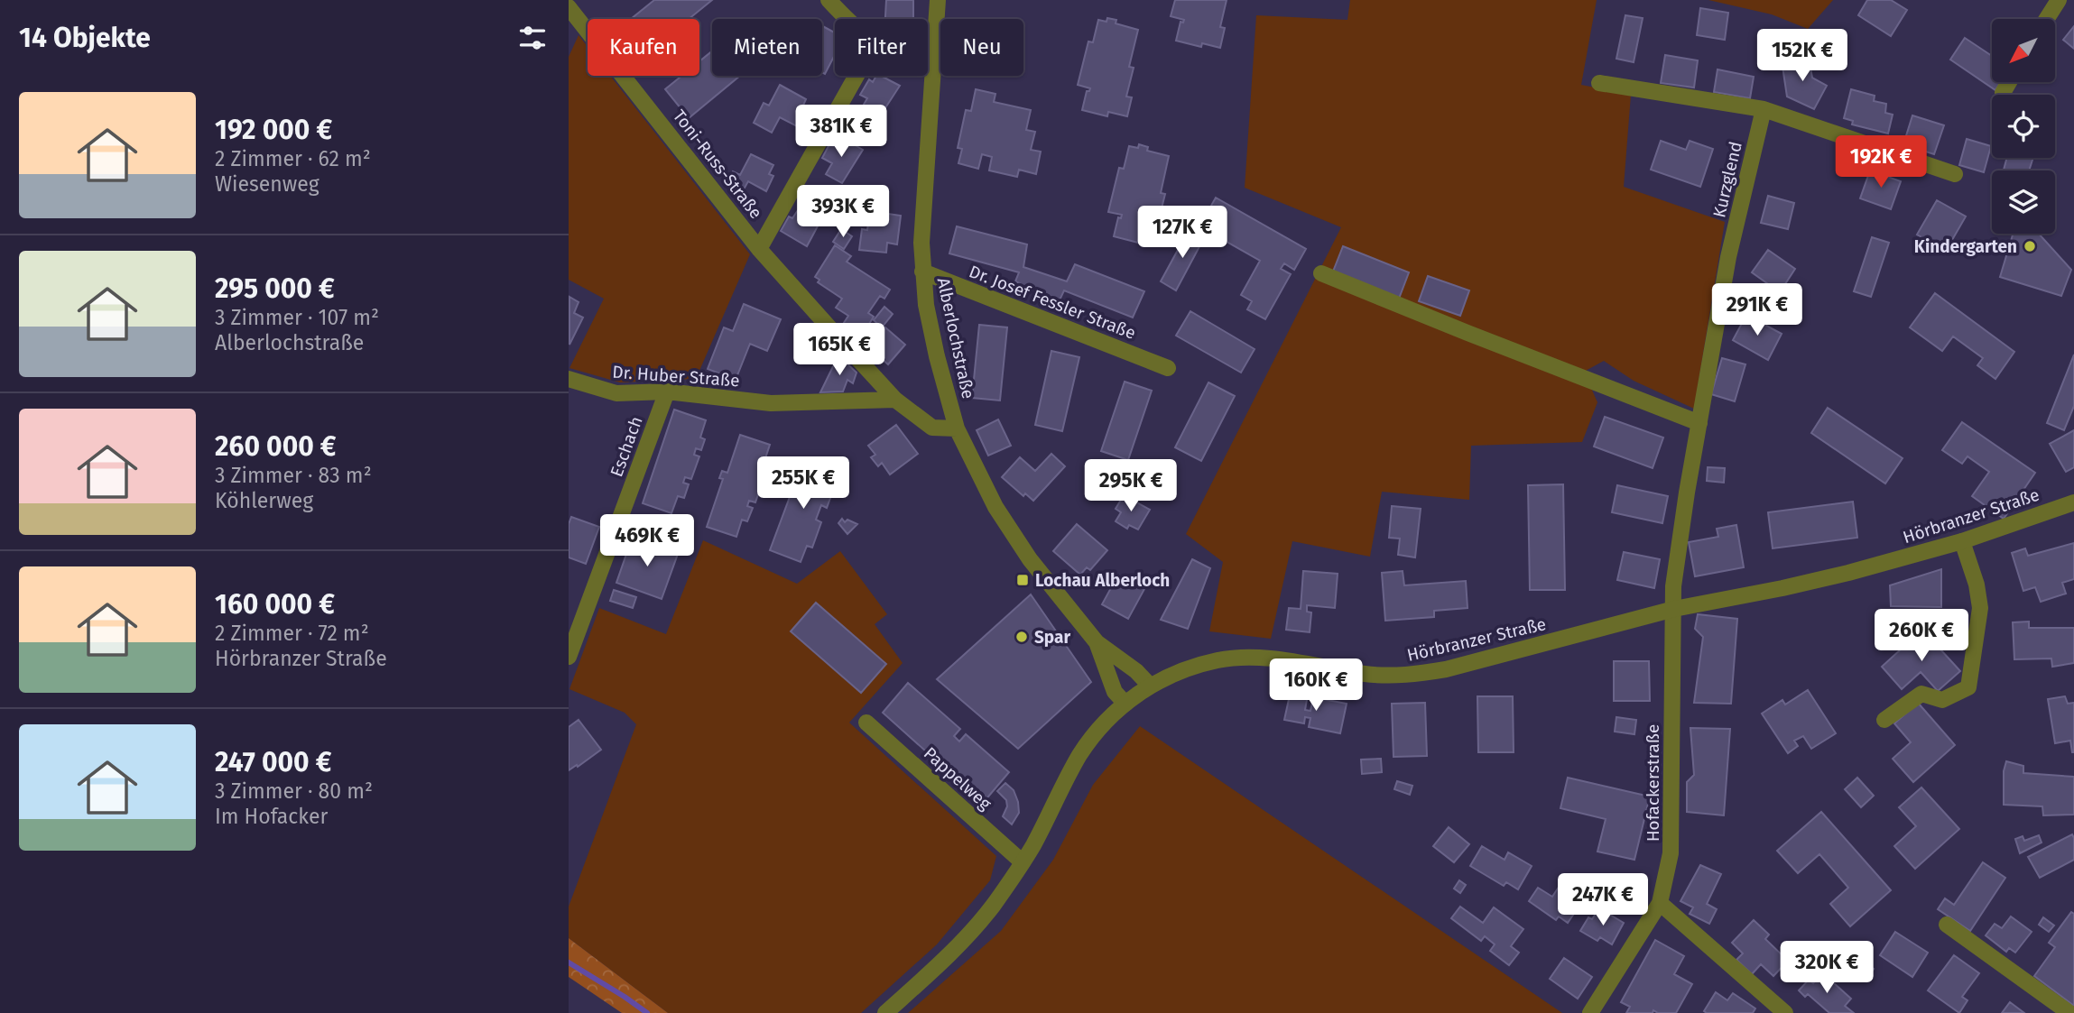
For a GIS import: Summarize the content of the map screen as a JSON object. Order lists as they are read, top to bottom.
{
  "streets": {
    "street": [
      "Toni-Russ-Straße",
      "Kurzglend",
      "Dr. Josef Fessler Straße",
      "Alberlochstraße",
      "Dr. Huber Straße",
      "Eschach",
      "Hörbranzer Straße",
      "Pappelweg",
      "Hofackerstraße"
    ]
  },
  "crossings": [
    ["Toni-Russ-Straße", "Alberlochstraße"],
    ["Toni-Russ-Straße", "Dr. Huber Straße"],
    ["Kurzglend", "Hörbranzer Straße"],
    ["Kurzglend", "Hofackerstraße"],
    ["Dr. Josef Fessler Straße", "Alberlochstraße"],
    ["Alberlochstraße", "Hörbranzer Straße"],
    ["Dr. Huber Straße", "Eschach"],
    ["Hörbranzer Straße", "Pappelweg"],
    ["Hörbranzer Straße", "Hofackerstraße"]
  ],
  "places": {
    "other": ["Kindergarten", "Spar"],
    "transit": ["Lochau Alberloch"]
  },
  "north": "bottom left",
  "page": {
    "heading": "14 Objekte",
    "chip": [
      "Kaufen",
      "Mieten",
      "Filter",
      "Neu"
    ],
    "price": [
      "152K €",
      "381K €",
      "192K €",
      "393K €",
      "127K €",
      "291K €",
      "165K €",
      "255K €",
      "295K €",
      "469K €",
      "260K €",
      "160K €",
      "247K €",
      "320K €"
    ],
    "list": [
      {
        "name": "192 000 €",
        "note": "2 Zimmer · 62 m² · Wiesenweg"
      },
      {
        "name": "295 000 €",
        "note": "3 Zimmer · 107 m² · Alberlochstraße"
      },
      {
        "name": "260 000 €",
        "note": "3 Zimmer · 83 m² · Köhlerweg"
      },
      {
        "name": "160 000 €",
        "note": "2 Zimmer · 72 m² · Hörbranzer Straße"
      },
      {
        "name": "247 000 €",
        "note": "3 Zimmer · 80 m² · Im Hofacker"
      }
    ]
  }
}
